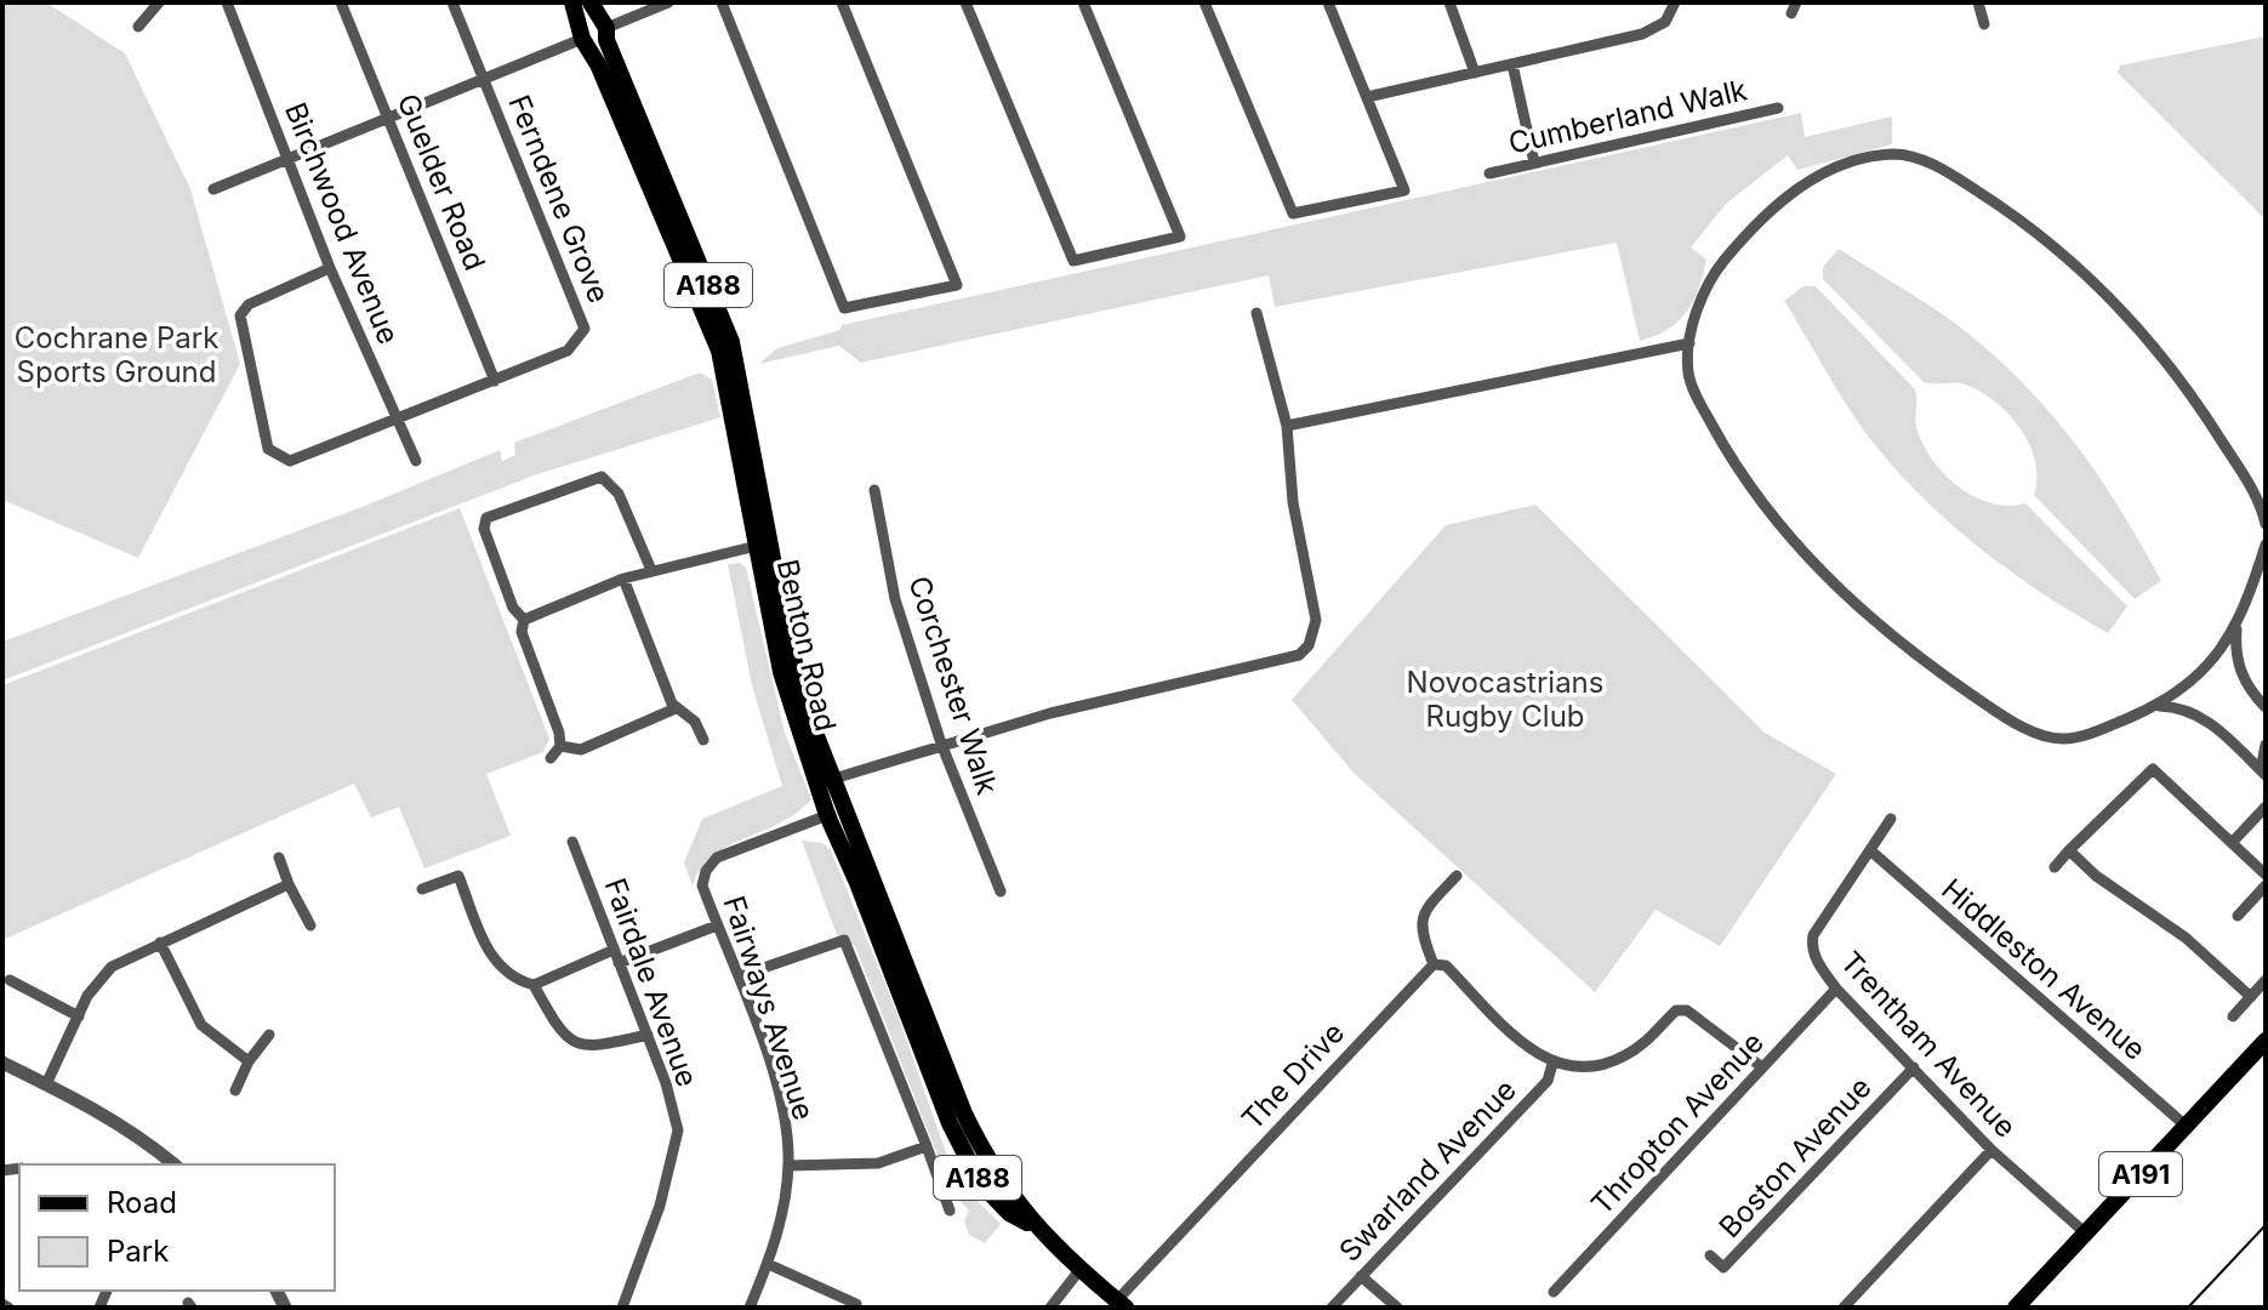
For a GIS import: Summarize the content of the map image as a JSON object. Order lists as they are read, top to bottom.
{
  "streets": {
    "main road": ["A188", "Benton Road", "A191"],
    "street": [
      "Cumberland Walk",
      "Guelder Road",
      "Ferndene Grove",
      "Birchwood Avenue",
      "Corchester Walk",
      "Hiddleston Avenue",
      "Fairdale Avenue",
      "Fairways Avenue",
      "Trentham Avenue",
      "The Drive",
      "Thropton Avenue",
      "Boston Avenue",
      "Swarland Avenue"
    ]
  },
  "crossings": [
    ["Guelder Road", "Ferndene Grove"],
    ["Ferndene Grove", "Birchwood Avenue"],
    ["Benton Road", "Fairways Avenue"],
    ["Benton Road", "The Drive"],
    ["Hiddleston Avenue", "Trentham Avenue"],
    ["Hiddleston Avenue", "A191"],
    ["Trentham Avenue", "Thropton Avenue"],
    ["Trentham Avenue", "Boston Avenue"],
    ["Trentham Avenue", "A191"]
  ],
  "parks": ["Cochrane Park Sports Ground", "Novocastrians Rugby Club"],
  "legend": ["Road", "Park"]
}
